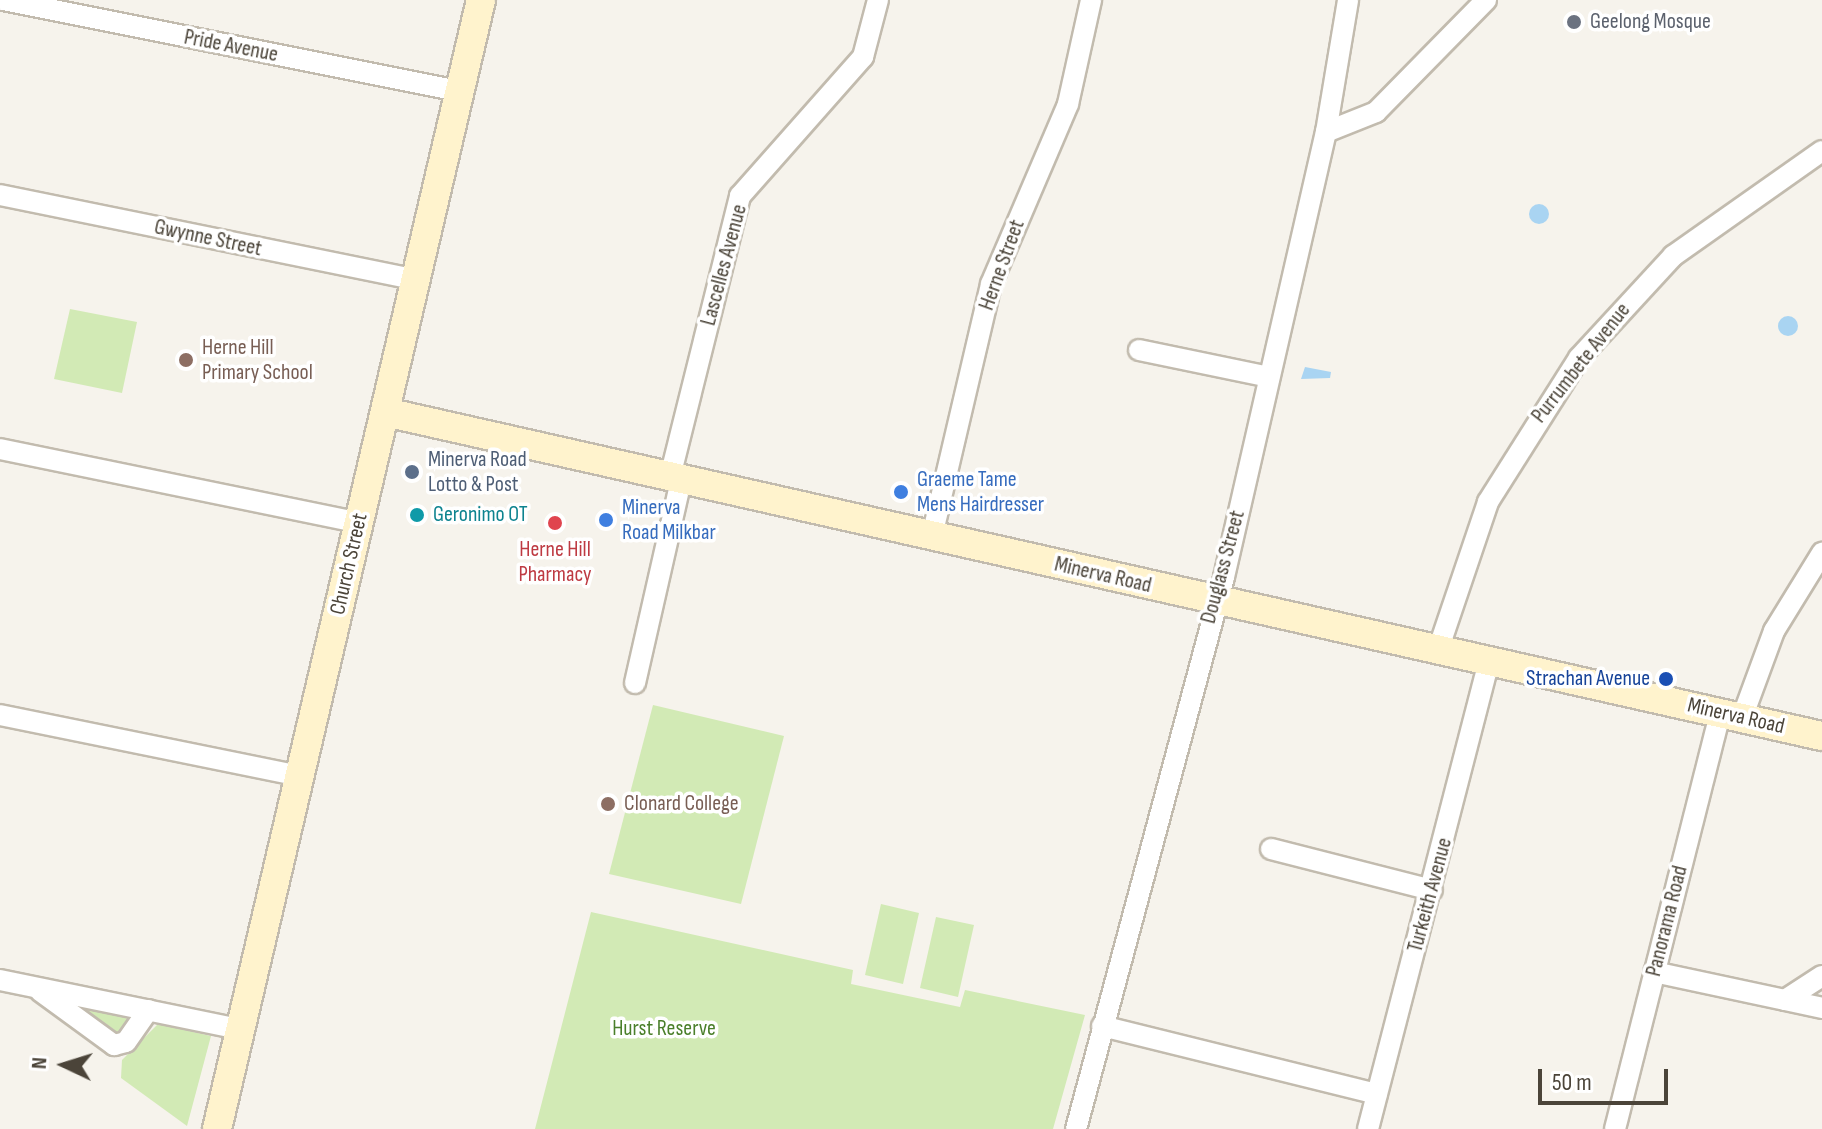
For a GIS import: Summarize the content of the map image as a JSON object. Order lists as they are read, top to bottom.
{
  "streets": {
    "street": [
      "Pride Avenue",
      "Gwynne Street",
      "Lascelles Avenue",
      "Herne Street",
      "Purrumbete Avenue",
      "Church Street",
      "Douglass Street",
      "Minerva Road",
      "Turkeith Avenue",
      "Panorama Road"
    ]
  },
  "crossings": [
    ["Pride Avenue", "Church Street"],
    ["Gwynne Street", "Church Street"],
    ["Lascelles Avenue", "Minerva Road"],
    ["Herne Street", "Minerva Road"],
    ["Purrumbete Avenue", "Minerva Road"],
    ["Church Street", "Minerva Road"],
    ["Douglass Street", "Minerva Road"],
    ["Minerva Road", "Turkeith Avenue"],
    ["Minerva Road", "Panorama Road"]
  ],
  "parks": ["Hurst Reserve"],
  "places": [
    "Geelong Mosque",
    "Herne Hill Primary School",
    "Minerva Road Lotto & Post",
    "Graeme Tame Mens Hairdresser",
    "Geronimo OT",
    "Minerva Road Milkbar",
    "Herne Hill Pharmacy",
    "Strachan Avenue",
    "Clonard College"
  ],
  "scale_bar": "50 m",
  "north": "left"
}
